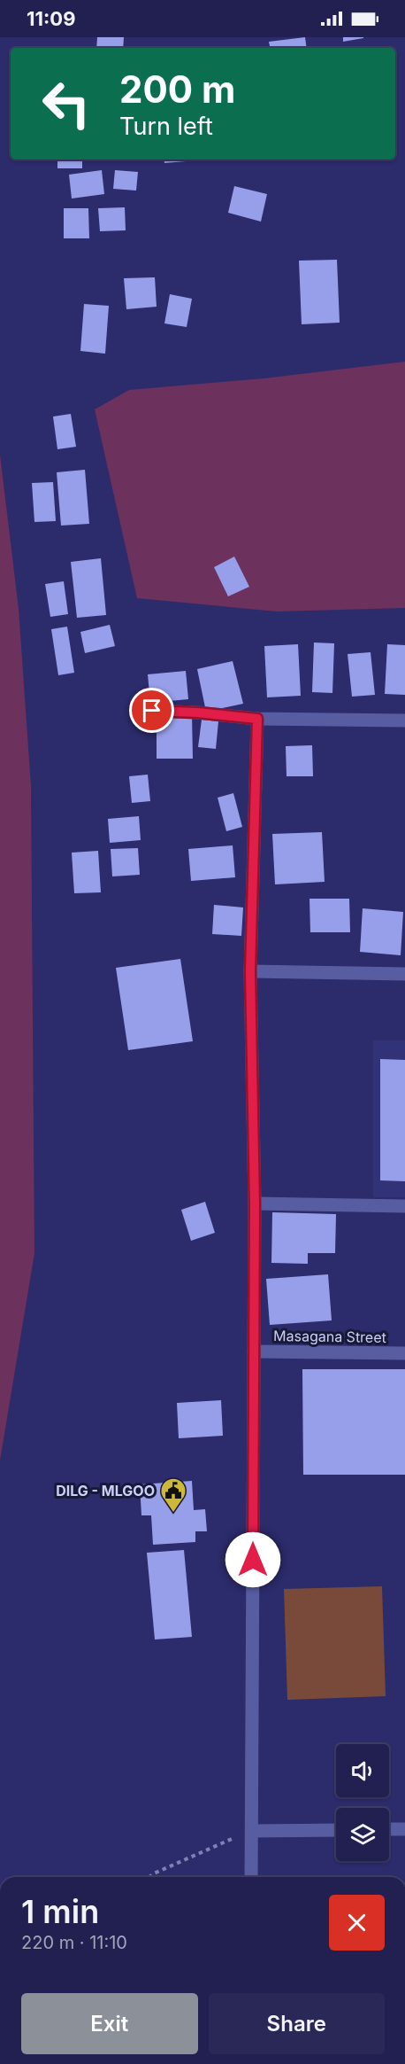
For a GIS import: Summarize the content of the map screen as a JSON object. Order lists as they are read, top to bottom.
{
  "streets": {
    "street": ["Masagana Street"]
  },
  "places": {
    "public building": ["DILG - MLGOO"]
  },
  "page": {
    "status": "11:09",
    "turn": ["200 m", "Turn left"],
    "heading": ["1 min", "220 m · 11:10"],
    "buttons": ["Exit", "Share"]
  }
}
